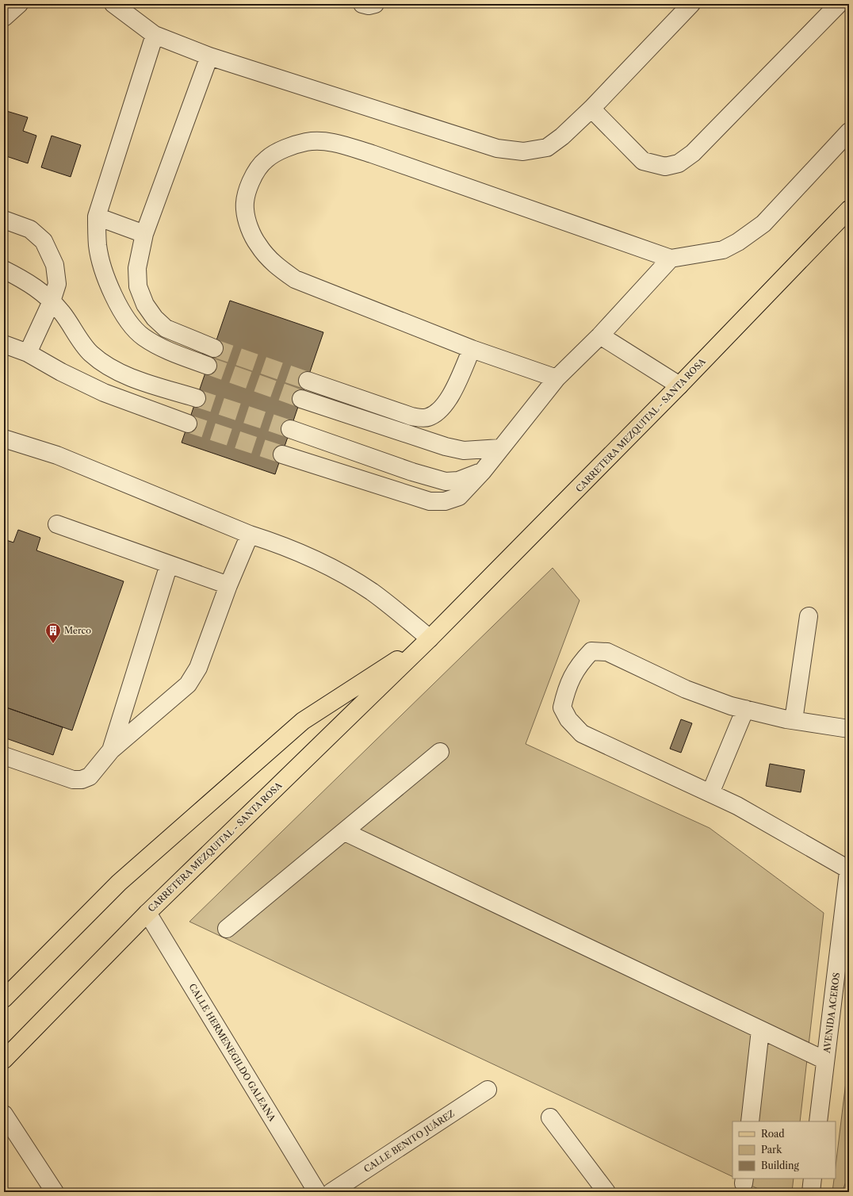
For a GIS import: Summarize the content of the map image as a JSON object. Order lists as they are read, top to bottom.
{
  "streets": {
    "main road": ["CARRETERA MEZQUITAL - SANTA ROSA"],
    "street": ["AVENIDA ACEROS", "CALLE HERMENEGILDO GALEANA", "CALLE BENITO JUÁREZ"]
  },
  "crossings": [
    ["CARRETERA MEZQUITAL - SANTA ROSA", "CALLE HERMENEGILDO GALEANA"]
  ],
  "places": {
    "building": ["Merco"]
  },
  "legend": ["Road", "Park", "Building"]
}
